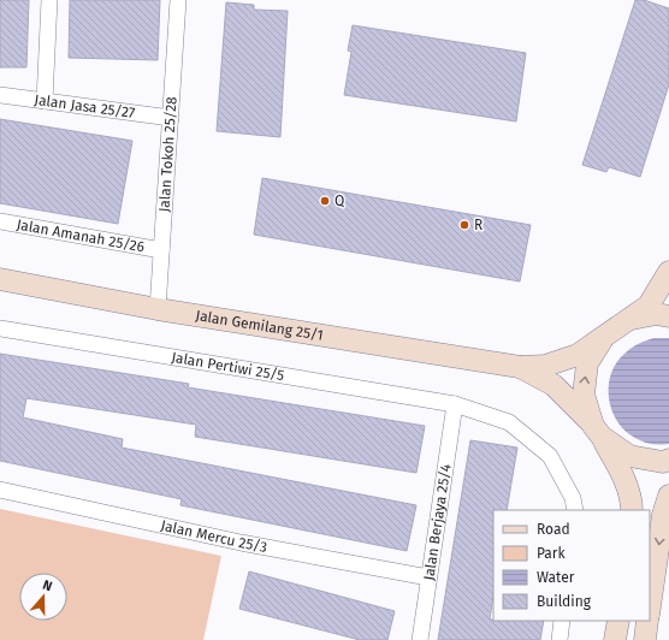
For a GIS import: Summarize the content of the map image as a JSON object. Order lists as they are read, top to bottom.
{
  "streets": {
    "street": [
      "Jalan Jasa 25/27",
      "Jalan Tokoh 25/28",
      "Jalan Amanah 25/26",
      "Jalan Gemilang 25/1",
      "Jalan Pertiwi 25/5",
      "Jalan Berjaya 25/4",
      "Jalan Mercu 25/3"
    ]
  },
  "crossings": [
    ["Jalan Jasa 25/27", "Jalan Tokoh 25/28"],
    ["Jalan Tokoh 25/28", "Jalan Amanah 25/26"],
    ["Jalan Tokoh 25/28", "Jalan Gemilang 25/1"],
    ["Jalan Pertiwi 25/5", "Jalan Berjaya 25/4"],
    ["Jalan Berjaya 25/4", "Jalan Mercu 25/3"]
  ],
  "places": ["Q", "R"],
  "legend": [
    "Road",
    "Park",
    "Water",
    "Building"
  ],
  "north": "top"
}
